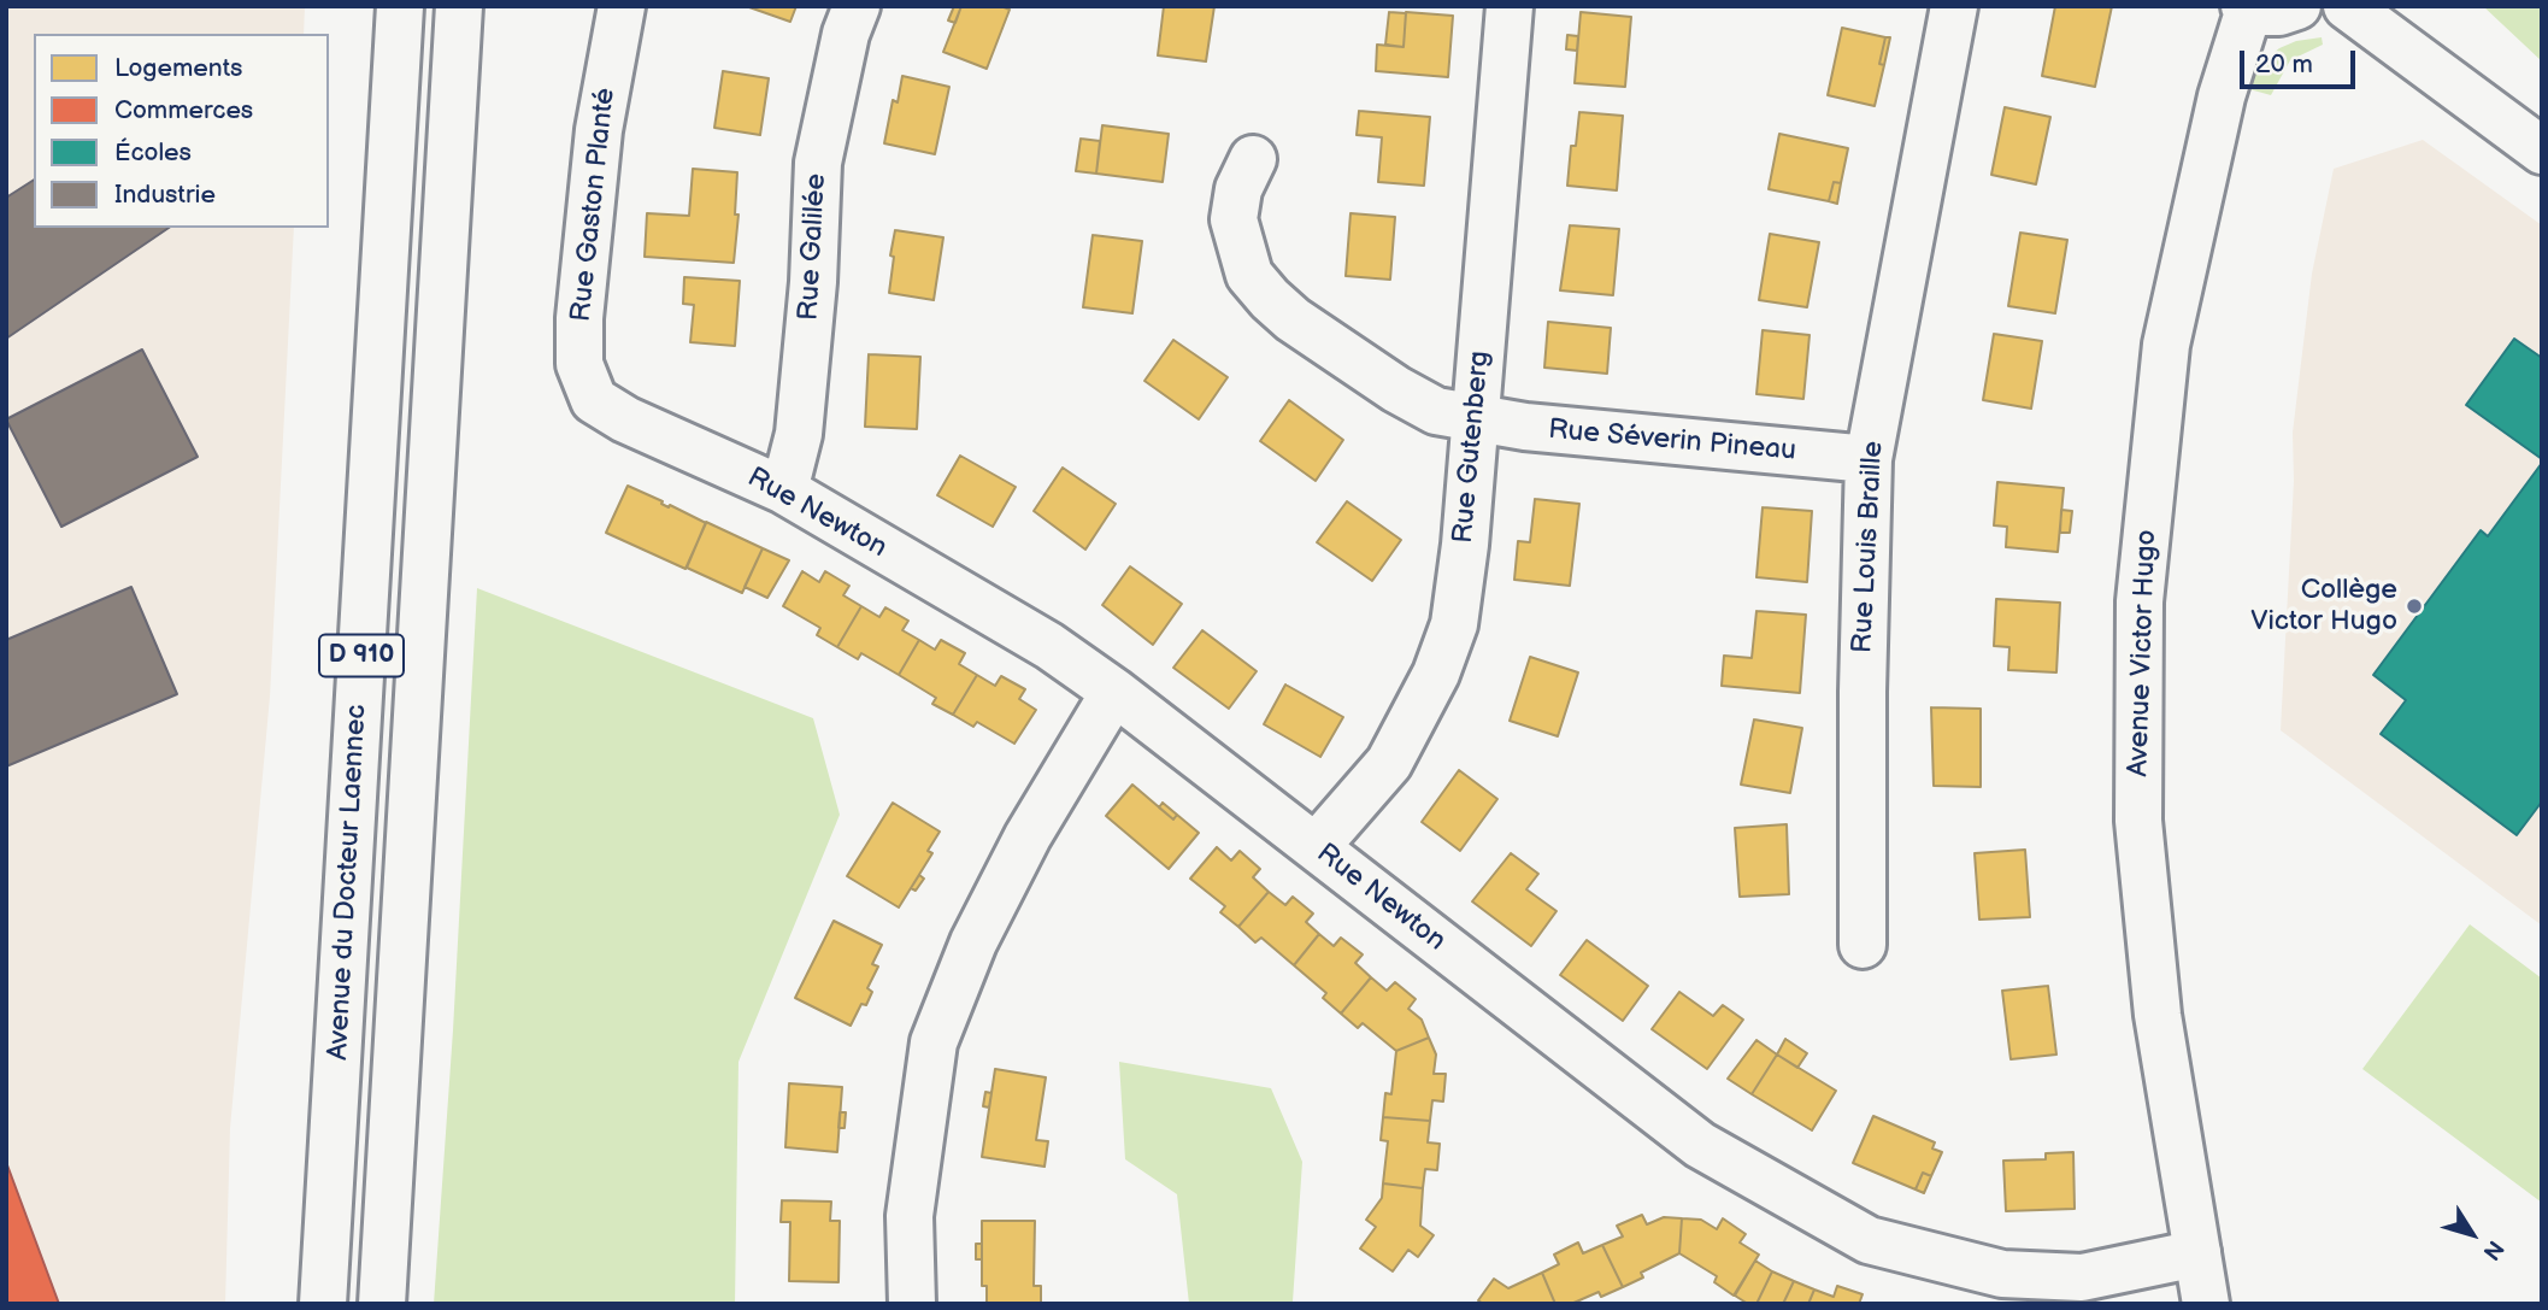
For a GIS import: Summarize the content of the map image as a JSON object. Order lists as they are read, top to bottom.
{
  "streets": {
    "street": [
      "Rue Gaston Planté",
      "Rue Galilée",
      "Rue Séverin Pineau",
      "Rue Gutenberg",
      "Rue Newton",
      "Rue Louis Braille",
      "Avenue Victor Hugo",
      "D 910",
      "Avenue du Docteur Laennec"
    ]
  },
  "crossings": [
    ["Rue Gaston Planté", "Rue Newton"],
    ["Rue Galilée", "Rue Newton"],
    ["Rue Séverin Pineau", "Rue Gutenberg"],
    ["Rue Séverin Pineau", "Rue Louis Braille"],
    ["Rue Gutenberg", "Rue Newton"],
    ["Rue Newton", "Avenue Victor Hugo"]
  ],
  "places": ["Collège Victor Hugo"],
  "legend": [
    "Logements",
    "Commerces",
    "Écoles",
    "Industrie"
  ],
  "scale_bar": "20 m",
  "north": "bottom right"
}
